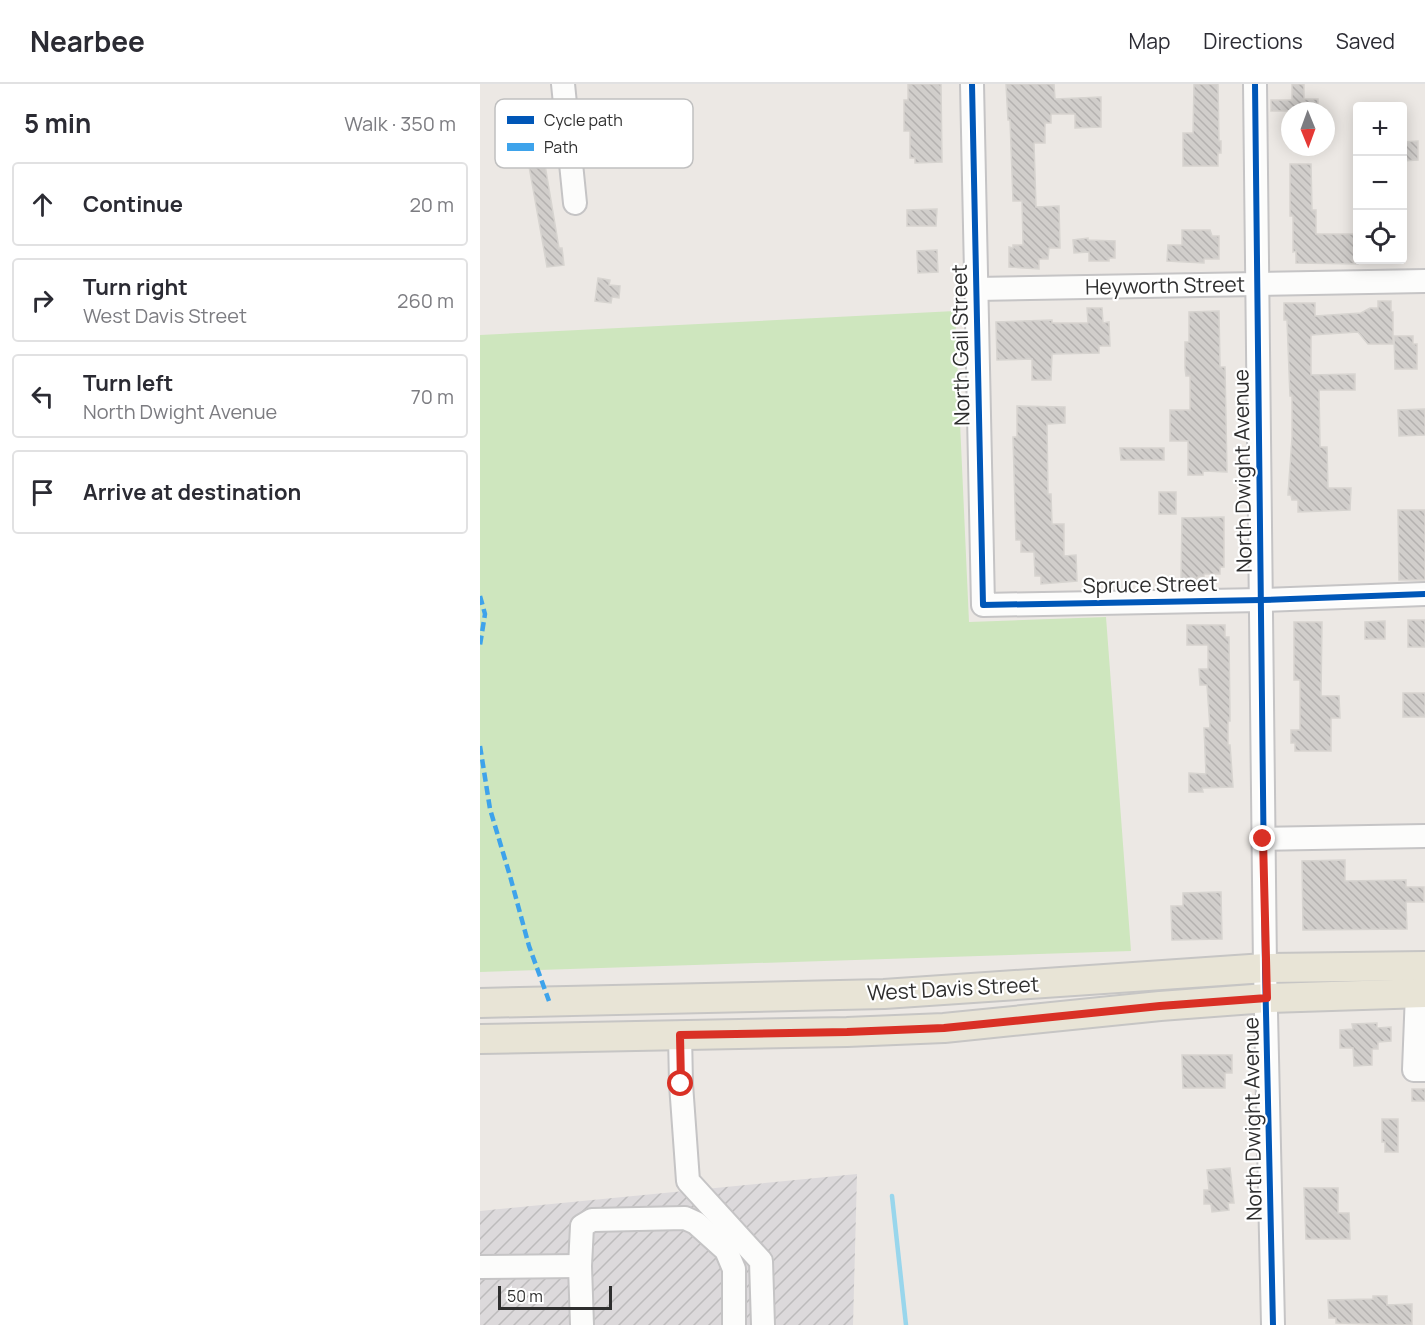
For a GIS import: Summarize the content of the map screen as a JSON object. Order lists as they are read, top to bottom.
{
  "streets": {
    "main road": ["West Davis Street"],
    "street": [
      "Heyworth Street",
      "North Gail Street",
      "North Dwight Avenue",
      "Spruce Street"
    ]
  },
  "crossings": [
    ["Heyworth Street", "North Gail Street"],
    ["Heyworth Street", "North Dwight Avenue"],
    ["North Gail Street", "Spruce Street"],
    ["North Dwight Avenue", "Spruce Street"],
    ["North Dwight Avenue", "West Davis Street"]
  ],
  "legend": ["Cycle path", "Path"],
  "scale_bar": "50 m",
  "north": "bottom",
  "page": {
    "header": "Nearbee",
    "nav": ["Map", "Directions", "Saved"],
    "heading": ["5 min", "Walk · 350 m"],
    "map_buttons": ["+", "−"],
    "list": [
      ["Continue", "20 m"],
      ["Turn right", "West Davis Street", "260 m"],
      ["Turn left", "North Dwight Avenue", "70 m"],
      "Arrive at destination"
    ],
    "scale": "50 m"
  }
}
